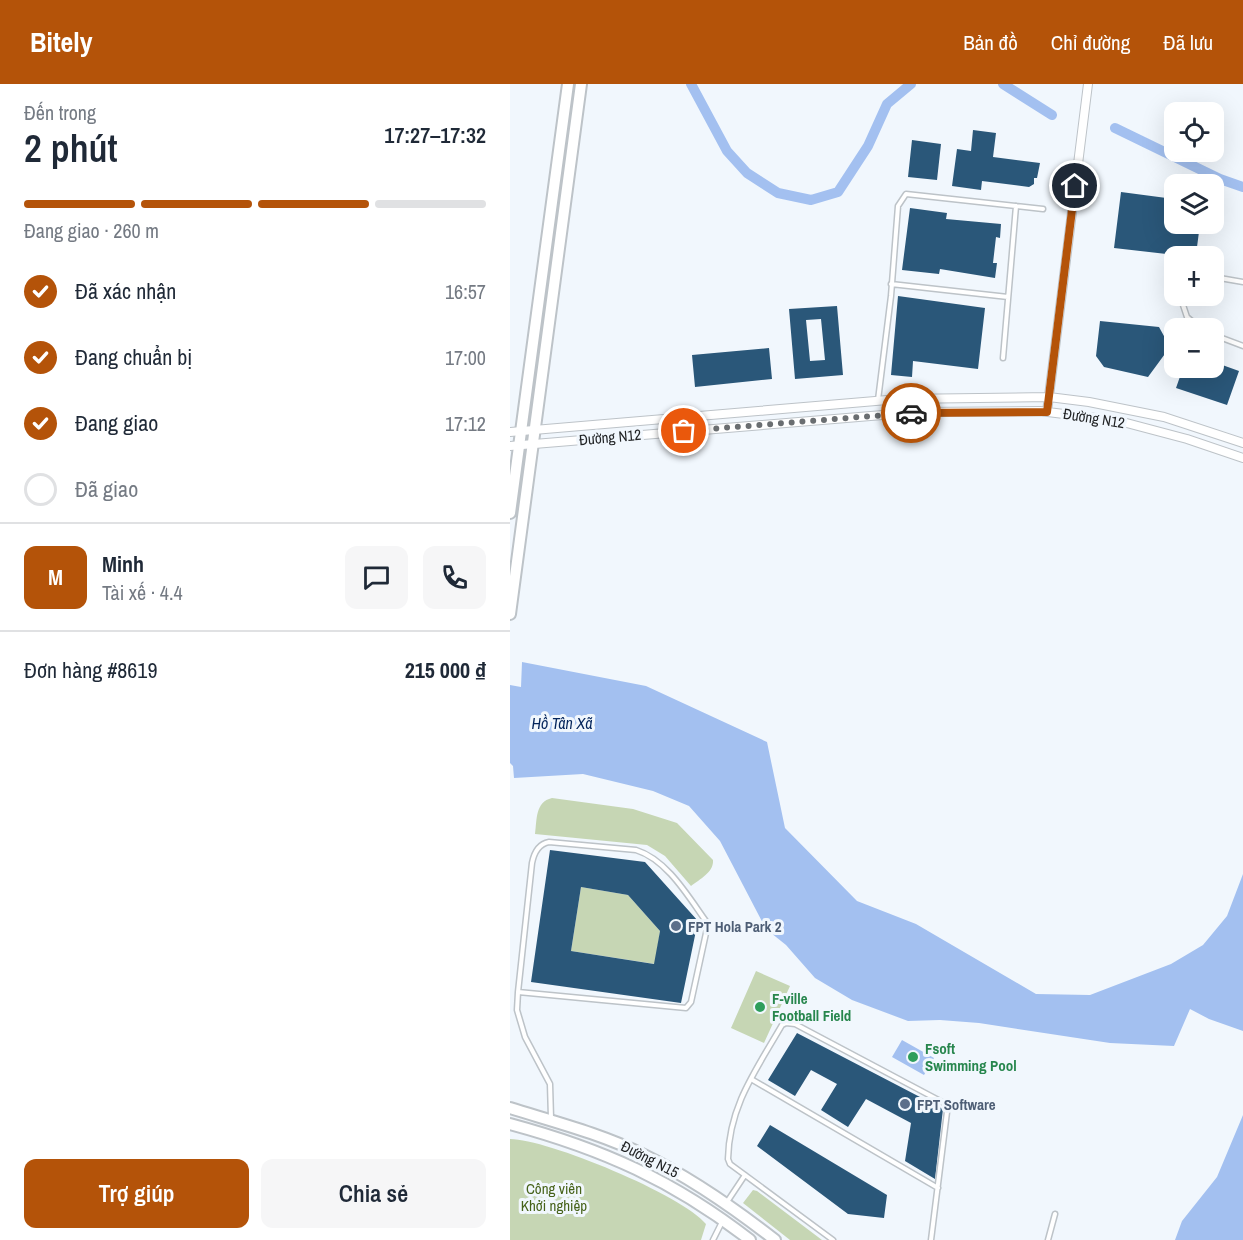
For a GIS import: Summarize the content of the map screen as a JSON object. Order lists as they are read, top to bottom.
{
  "streets": {
    "street": ["Đường N12", "Đường N15"]
  },
  "water": ["Hồ Tân Xã"],
  "parks": ["Công viên Khởi nghiệp"],
  "places": [
    "FPT Hola Park 2",
    "F-ville Football Field",
    "Fsoft Swimming Pool",
    "FPT Software"
  ],
  "page": {
    "header": "Bitely",
    "nav": ["Bản đồ", "Chỉ đường", "Đã lưu"],
    "heading": ["2 phút", "Đến trong", "17:27–17:32"],
    "panel": [
      "Minh",
      "Tài xế · 4.4",
      "Đơn hàng #8619",
      "215 000 ₫"
    ],
    "map_buttons": ["+", "−"],
    "bar": "Đang giao · 260 m",
    "list": [
      ["Đã xác nhận", "16:57"],
      ["Đang chuẩn bị", "17:00"],
      ["Đang giao", "17:12"],
      "Đã giao"
    ],
    "round": "M",
    "buttons": ["Trợ giúp", "Chia sẻ"]
  }
}
